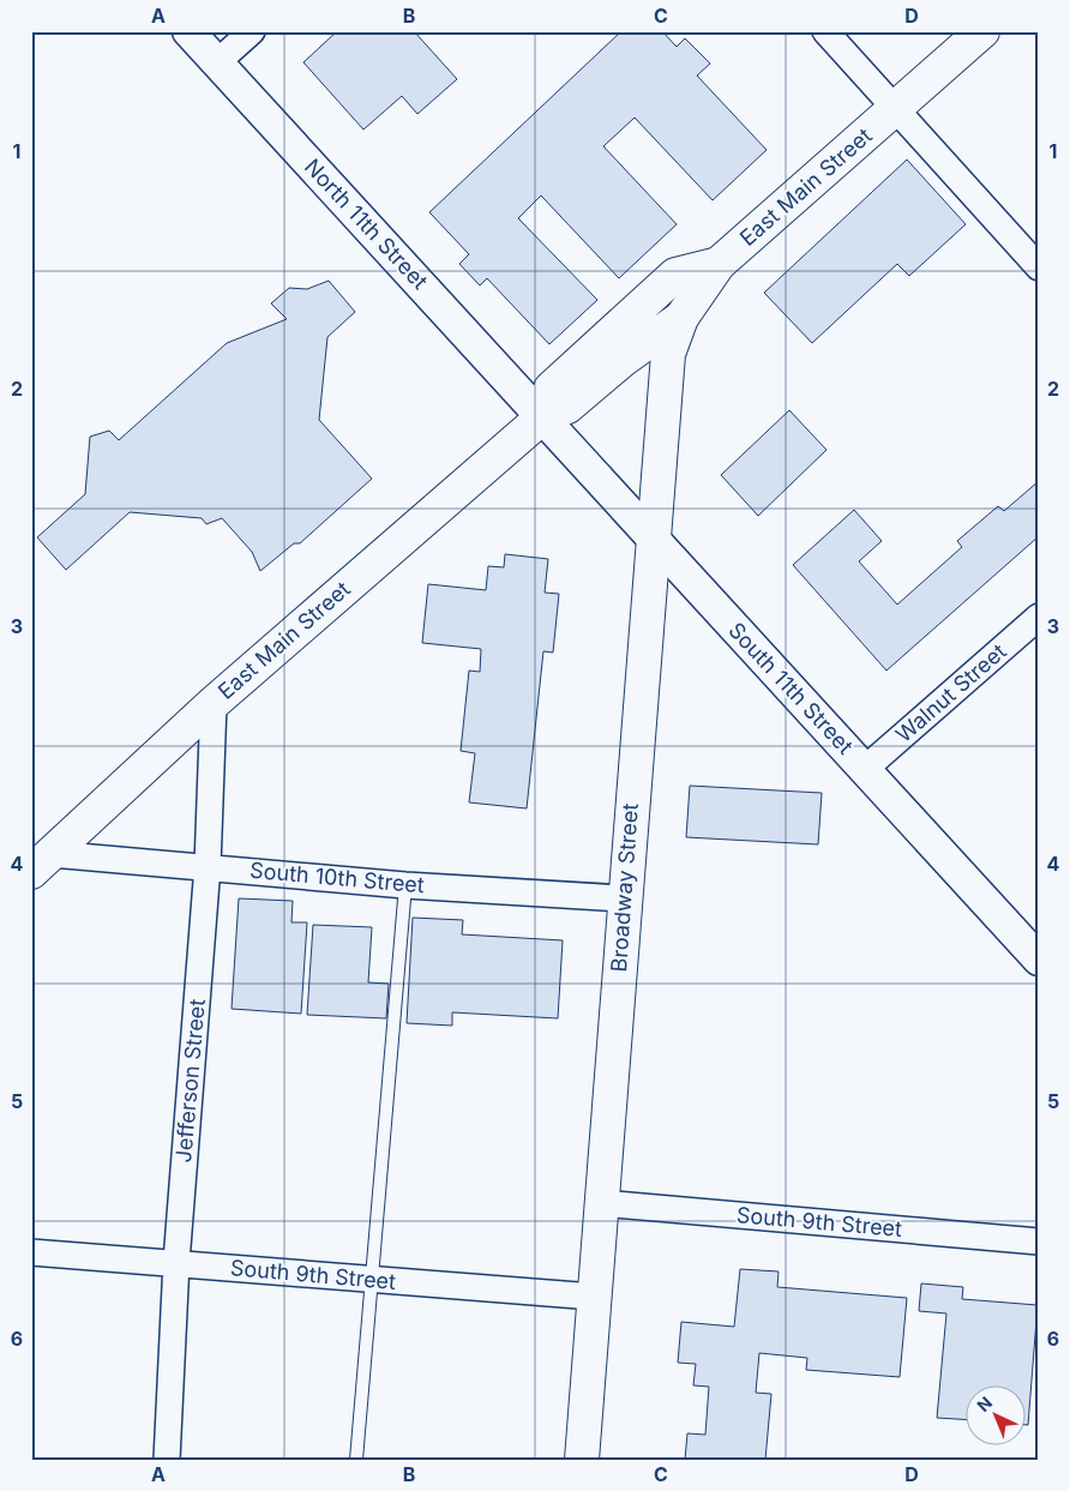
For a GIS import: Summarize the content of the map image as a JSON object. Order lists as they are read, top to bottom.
{
  "streets": {
    "main road": ["East Main Street", "Broadway Street"],
    "street": [
      "North 11th Street",
      "South 11th Street",
      "Walnut Street",
      "South 10th Street",
      "Jefferson Street",
      "South 9th Street"
    ]
  },
  "crossings": [
    ["East Main Street", "North 11th Street"],
    ["East Main Street", "South 11th Street"],
    ["East Main Street", "South 10th Street"],
    ["East Main Street", "Broadway Street"],
    ["East Main Street", "Jefferson Street"],
    ["North 11th Street", "South 11th Street"],
    ["South 11th Street", "Walnut Street"],
    ["South 11th Street", "Broadway Street"],
    ["South 10th Street", "Broadway Street"],
    ["South 10th Street", "Jefferson Street"],
    ["Broadway Street", "South 9th Street"],
    ["Jefferson Street", "South 9th Street"]
  ],
  "north": "top left",
  "grid": {
    "columns": [
      "A",
      "B",
      "C",
      "D"
    ],
    "rows": [
      "1",
      "2",
      "3",
      "4",
      "5",
      "6"
    ]
  }
}
